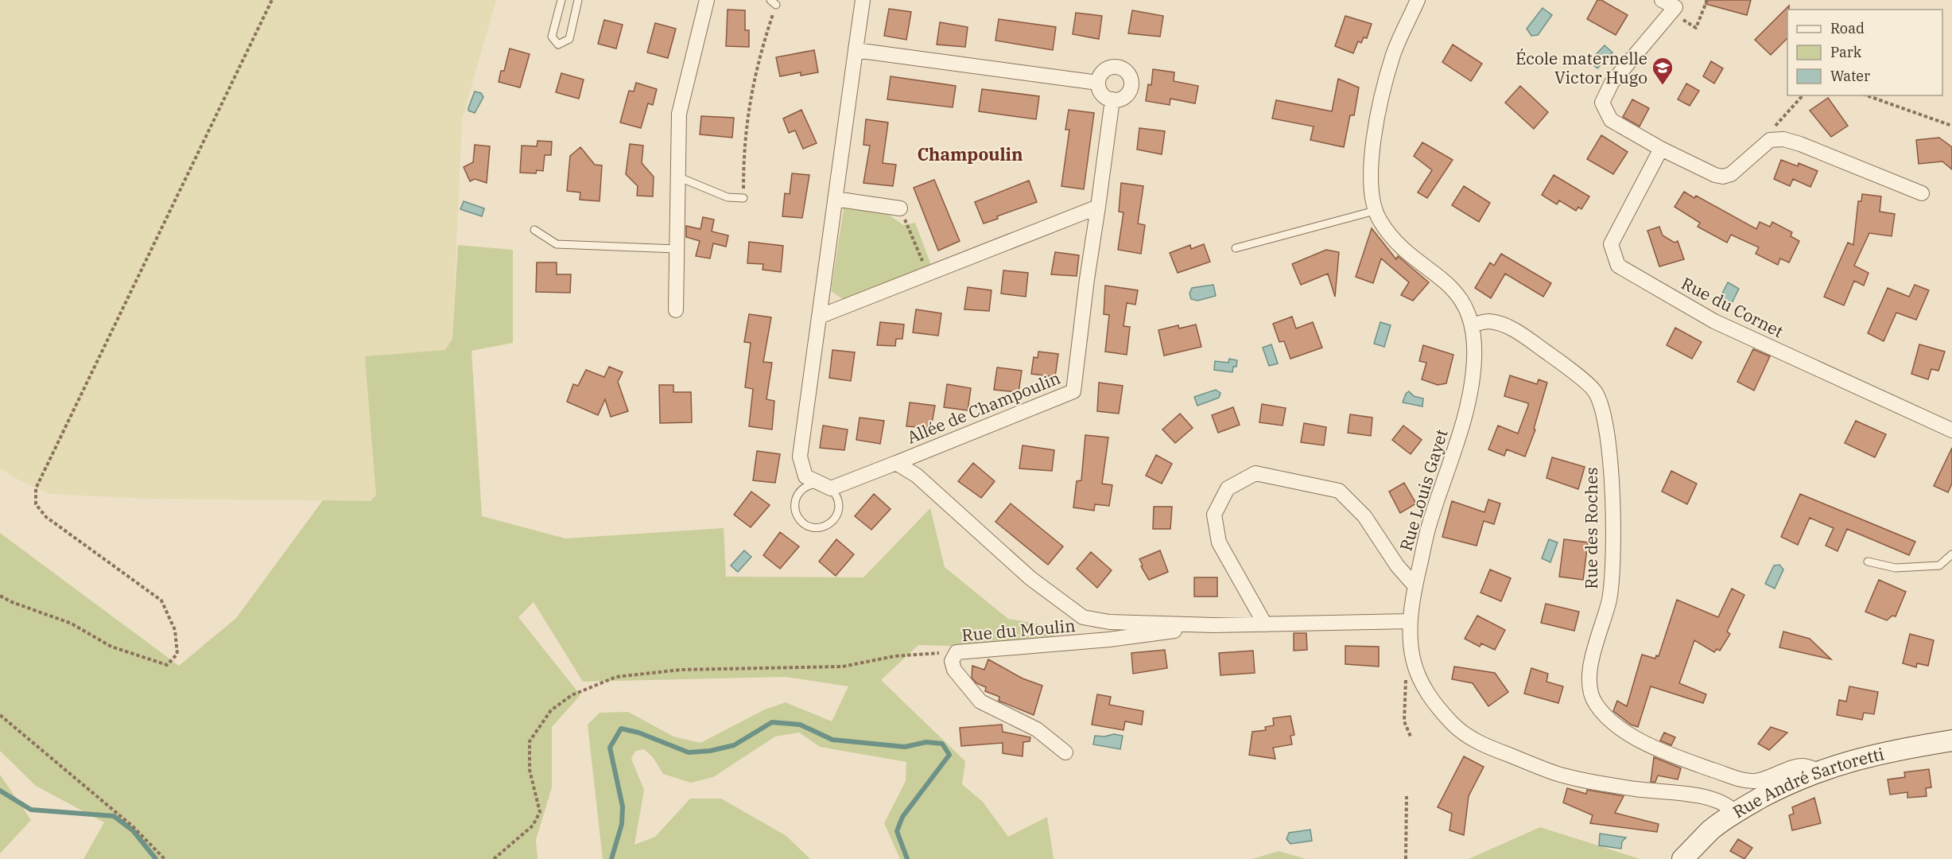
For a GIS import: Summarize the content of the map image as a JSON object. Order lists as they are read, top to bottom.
{
  "streets": {
    "street": [
      "Rue du Cornet",
      "Allée de Champoulin",
      "Rue Louis Gayet",
      "Rue des Roches",
      "Rue du Moulin",
      "Rue André Sartoretti"
    ]
  },
  "crossings": [
    ["Allée de Champoulin", "Rue du Moulin"],
    ["Rue Louis Gayet", "Rue des Roches"],
    ["Rue Louis Gayet", "Rue du Moulin"],
    ["Rue Louis Gayet", "Rue André Sartoretti"],
    ["Rue des Roches", "Rue André Sartoretti"]
  ],
  "districts": ["Champoulin"],
  "places": {
    "school or university": ["École maternelle Victor Hugo"]
  },
  "legend": ["Road", "Park", "Water"]
}
